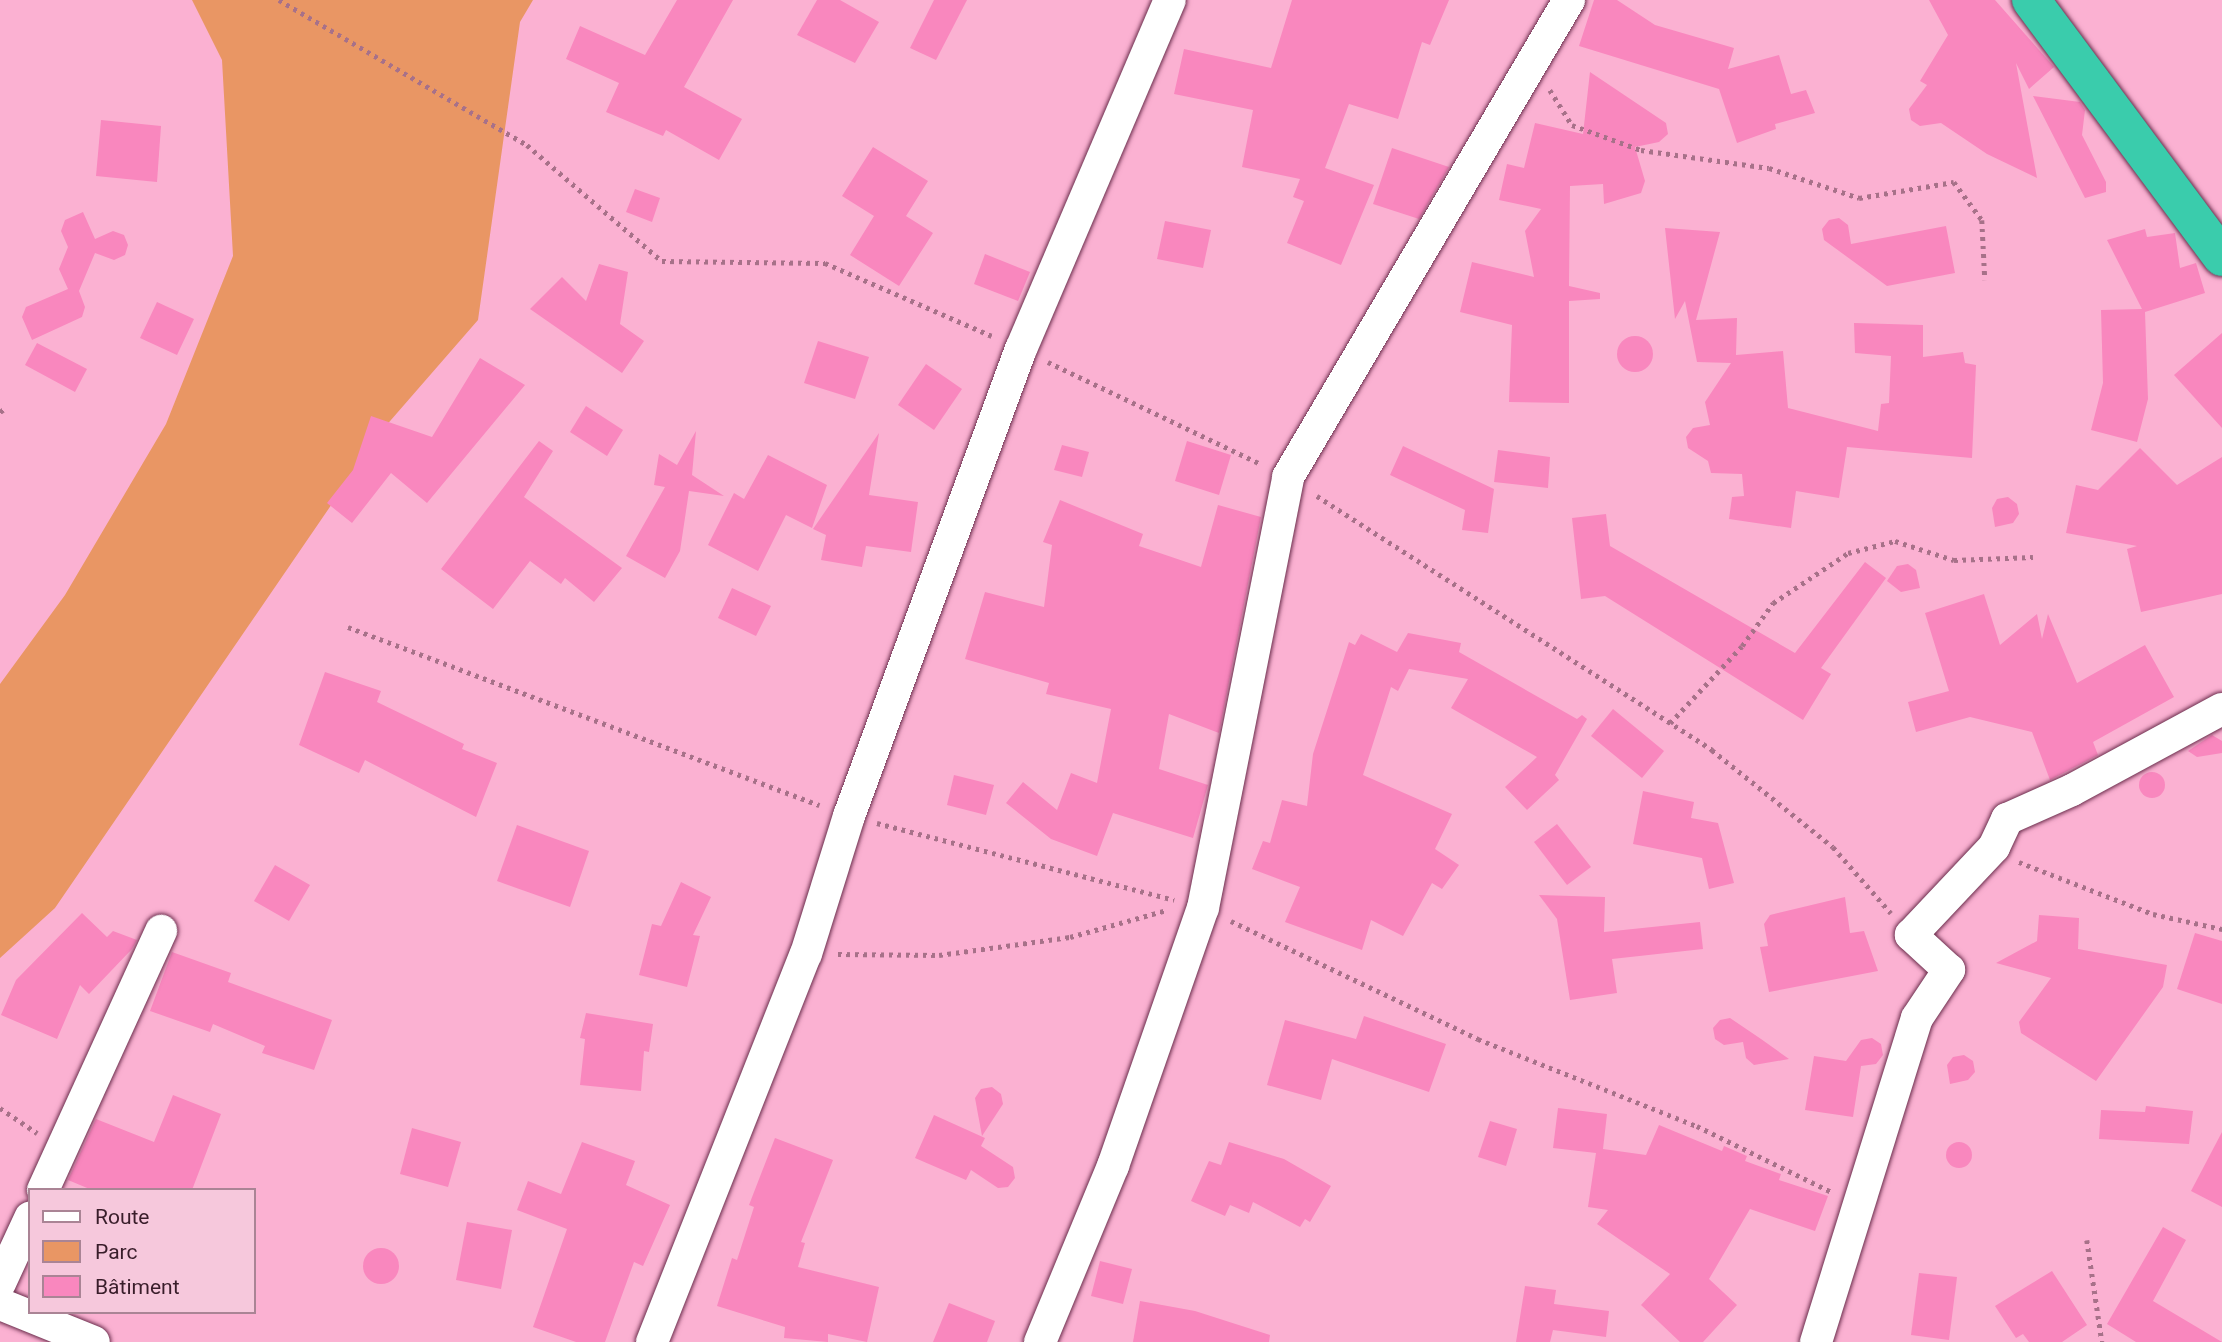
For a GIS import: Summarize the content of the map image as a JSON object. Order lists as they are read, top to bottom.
{
  "legend": ["Route", "Parc", "Bâtiment"]
}
